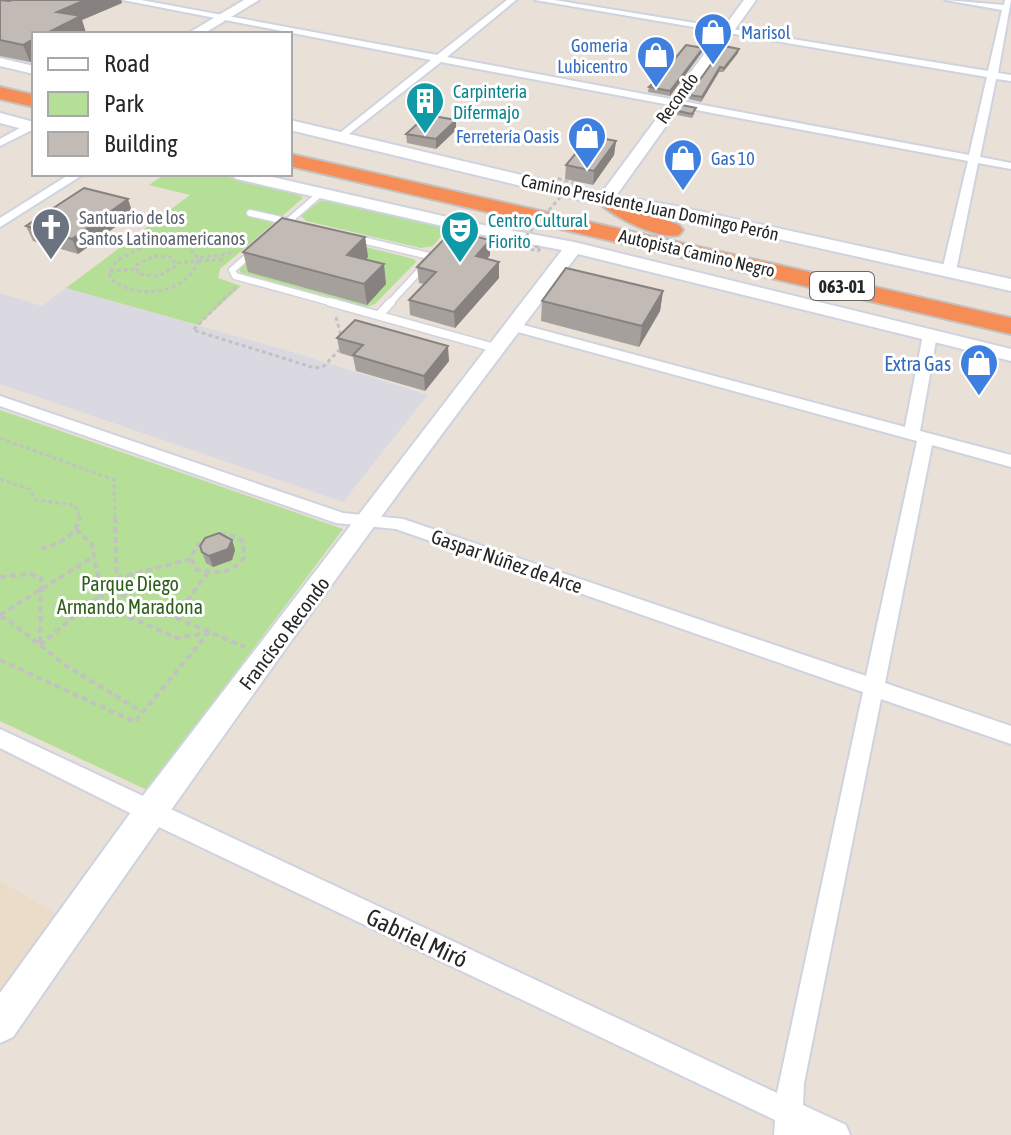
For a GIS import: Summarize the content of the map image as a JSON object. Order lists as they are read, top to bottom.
{
  "streets": {
    "highway": ["Autopista Camino Negro", "063-01"],
    "street": [
      "Recondo",
      "Camino Presidente Juan Domingo Perón",
      "Gaspar Núñez de Arce",
      "Francisco Recondo",
      "Gabriel Miró"
    ]
  },
  "crossings": [
    ["Recondo", "Camino Presidente Juan Domingo Perón"],
    ["Gaspar Núñez de Arce", "Francisco Recondo"],
    ["Francisco Recondo", "Gabriel Miró"]
  ],
  "parks": ["Parque Diego Armando Maradona"],
  "places": {
    "shop": [
      "Marisol",
      "Gomeria Lubicentro",
      "Ferretería Oasis",
      "Gas 10",
      "Extra Gas"
    ],
    "building": ["Carpinteria Difermajo"],
    "church": ["Santuario de los Santos Latinoamericanos"],
    "theatre": ["Centro Cultural Fiorito"]
  },
  "legend": ["Road", "Park", "Building"]
}
